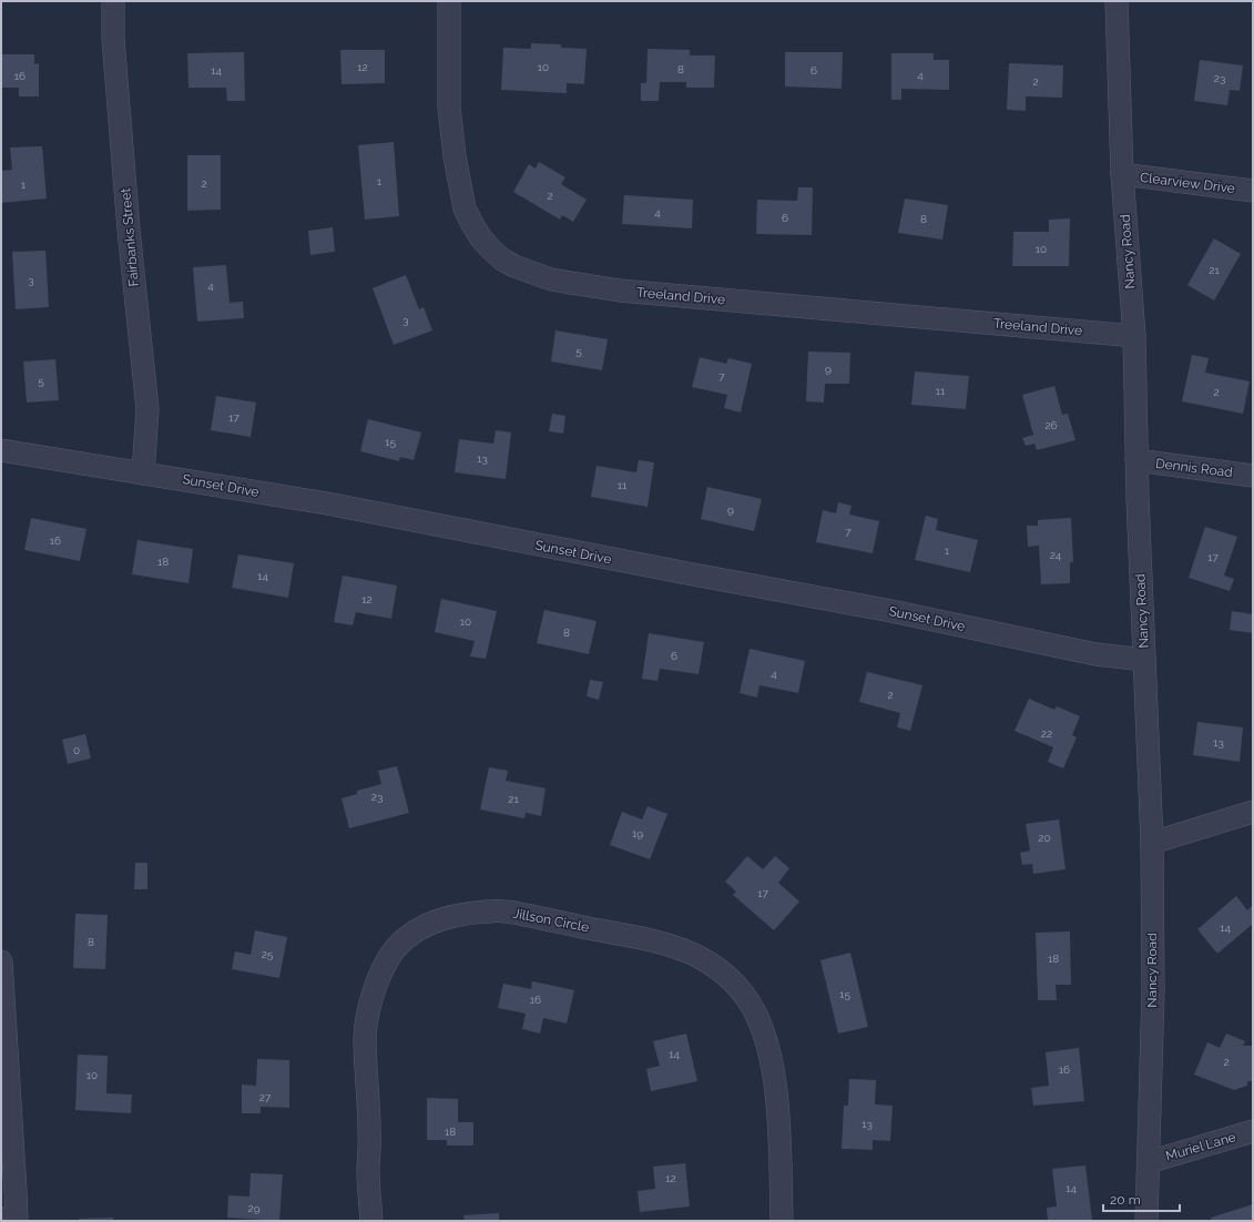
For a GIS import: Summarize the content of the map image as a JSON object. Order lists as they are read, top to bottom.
{
  "streets": {
    "street": [
      "Clearview Drive",
      "Fairbanks Street",
      "Nancy Road",
      "Treeland Drive",
      "Dennis Road",
      "Sunset Drive",
      "Jillson Circle",
      "Muriel Lane"
    ]
  },
  "crossings": [
    ["Clearview Drive", "Nancy Road"],
    ["Fairbanks Street", "Sunset Drive"],
    ["Nancy Road", "Treeland Drive"],
    ["Nancy Road", "Dennis Road"],
    ["Nancy Road", "Sunset Drive"],
    ["Nancy Road", "Muriel Lane"]
  ],
  "house_numbers": [
    "12",
    "10",
    "8",
    "14",
    "6",
    "4",
    "16",
    "23",
    "2",
    "1",
    "2",
    "1",
    "2",
    "4",
    "6",
    "8",
    "10",
    "21",
    "3",
    "4",
    "3",
    "5",
    "9",
    "7",
    "5",
    "11",
    "2",
    "17",
    "26",
    "15",
    "13",
    "11",
    "9",
    "7",
    "16",
    "1",
    "24",
    "17",
    "18",
    "14",
    "12",
    "10",
    "8",
    "6",
    "4",
    "2",
    "22",
    "13",
    "0",
    "23",
    "21",
    "19",
    "20",
    "17",
    "14",
    "8",
    "25",
    "18",
    "15",
    "16",
    "14",
    "2",
    "16",
    "10",
    "27",
    "13",
    "18",
    "12",
    "14",
    "29"
  ],
  "scale_bar": "20 m"
}
